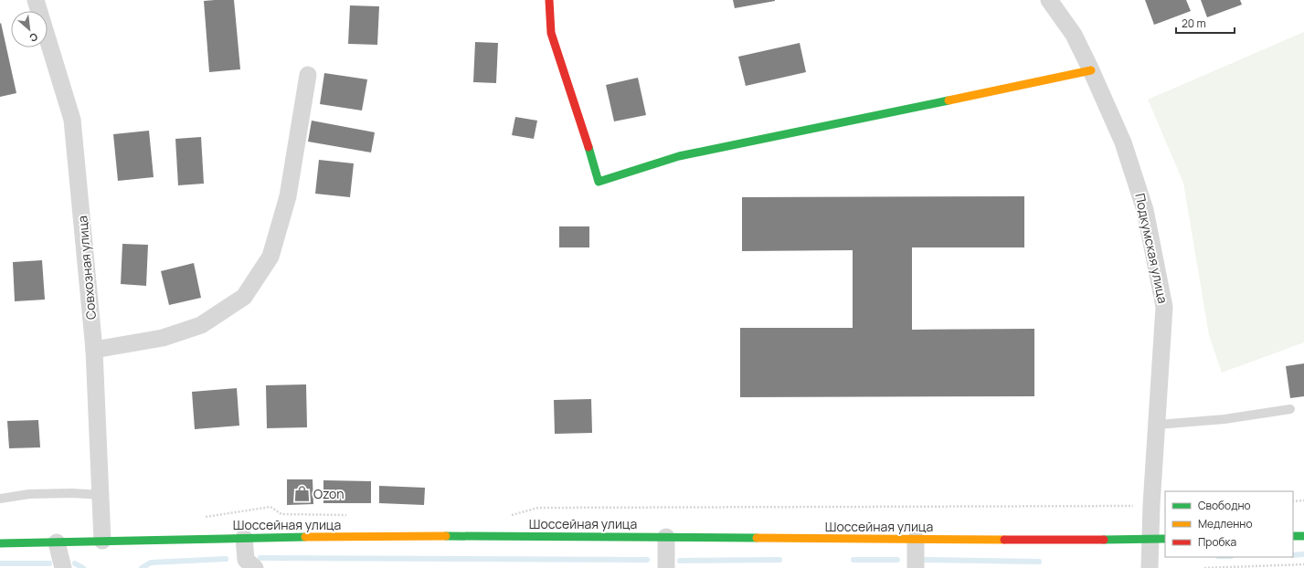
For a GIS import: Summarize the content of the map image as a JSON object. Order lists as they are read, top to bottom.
{
  "streets": {
    "main road": ["Шоссейная улица"],
    "street": ["Подкумская улица", "Совхозная улица"]
  },
  "crossings": [
    ["Подкумская улица", "Шоссейная улица"],
    ["Совхозная улица", "Шоссейная улица"]
  ],
  "places": {
    "shop": ["Ozon"]
  },
  "legend": ["Свободно", "Медленно", "Пробка"],
  "scale_bar": "20 m",
  "north": "bottom right"
}
